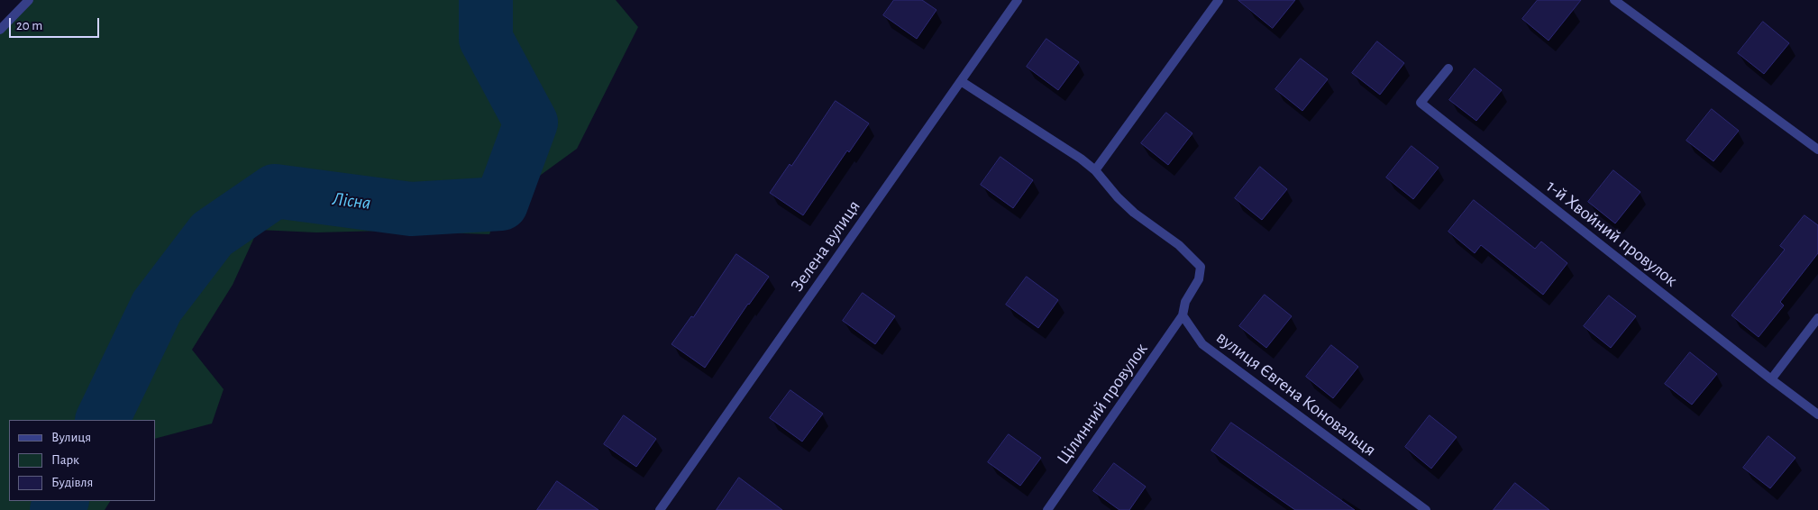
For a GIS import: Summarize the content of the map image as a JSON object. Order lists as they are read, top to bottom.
{
  "streets": {
    "street": [
      "1-й Хвойний провулок",
      "Зелена вулиця",
      "вулиця Євгена Коновальця",
      "Цілинний провулок"
    ]
  },
  "crossings": [
    ["вулиця Євгена Коновальця", "Цілинний провулок"]
  ],
  "water": ["Лісна"],
  "legend": ["Вулиця", "Парк", "Будівля"],
  "scale_bar": "20 m"
}
